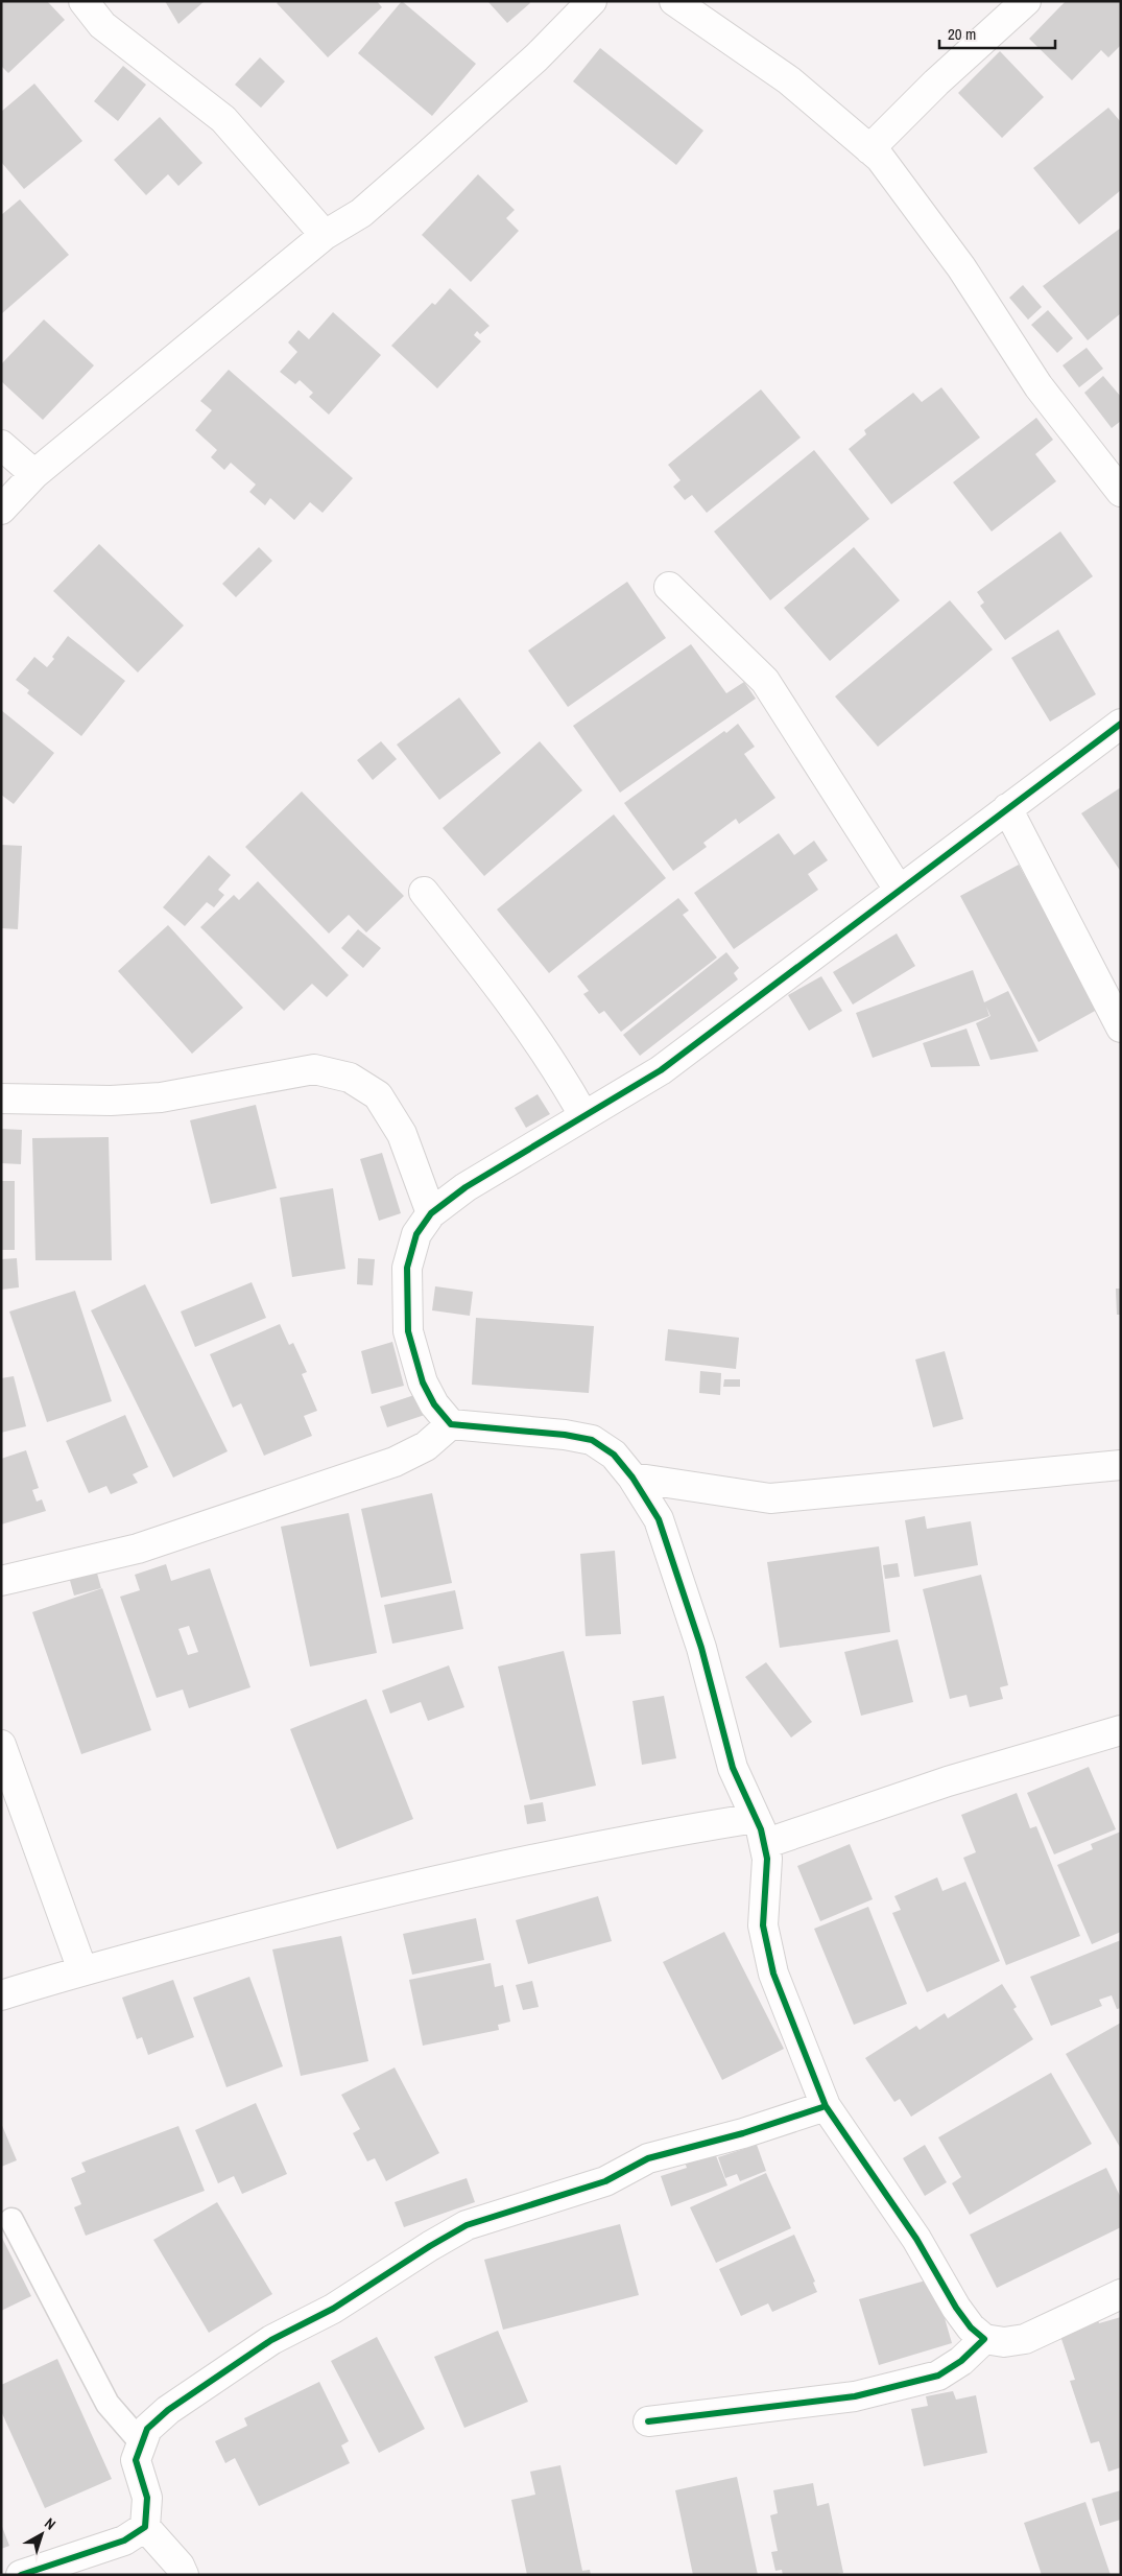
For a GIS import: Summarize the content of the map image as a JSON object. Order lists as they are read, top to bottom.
{
  "scale_bar": "20 m",
  "north": "top right"
}
